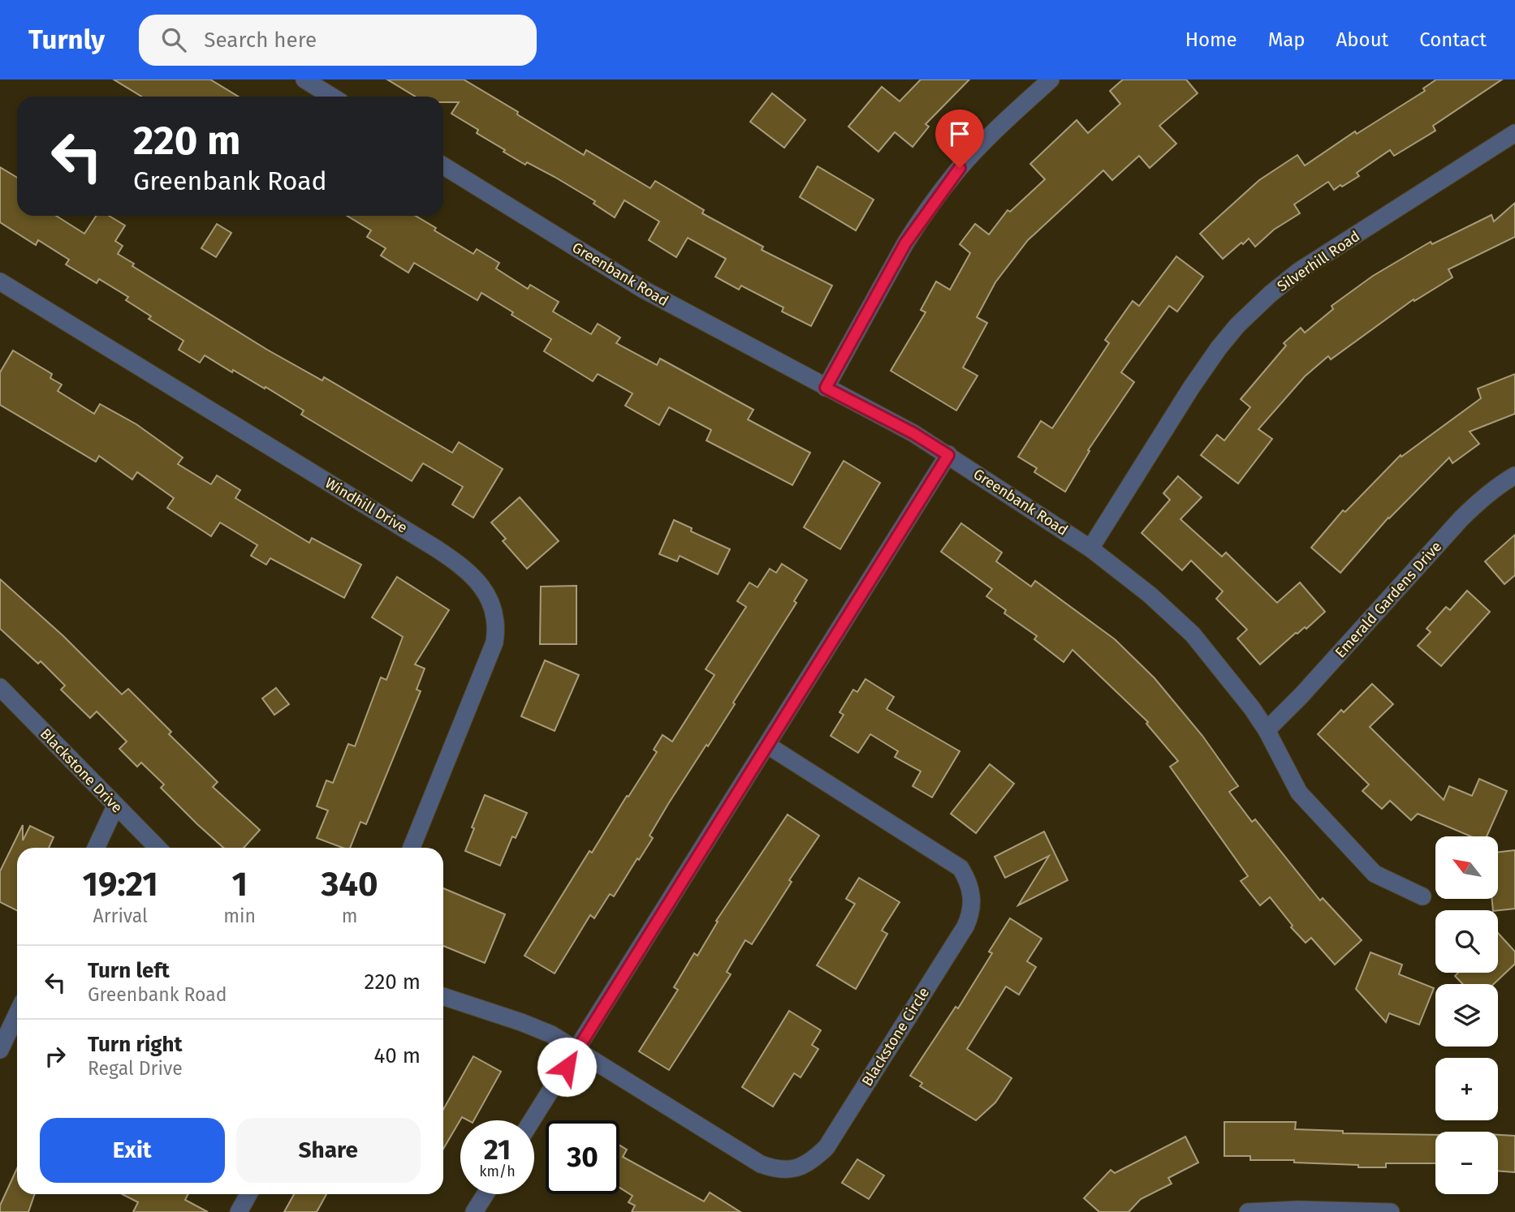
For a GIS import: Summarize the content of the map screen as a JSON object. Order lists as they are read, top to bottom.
{
  "streets": {
    "street": [
      "Silverhill Road",
      "Greenbank Road",
      "Windhill Drive",
      "Emerald Gardens Drive",
      "Blackstone Drive",
      "Blackstone Circle"
    ]
  },
  "crossings": [
    ["Silverhill Road", "Greenbank Road"],
    ["Greenbank Road", "Emerald Gardens Drive"]
  ],
  "north": "top left",
  "page": {
    "header": "Turnly",
    "search": "Search here",
    "nav": [
      "Home",
      "Map",
      "About",
      "Contact"
    ],
    "turn": ["220 m", "Greenbank Road"],
    "map_buttons": ["+", "−"],
    "eta": [
      "19:21",
      "Arrival",
      "1",
      "min",
      "340",
      "m"
    ],
    "list": [
      {
        "name": "Turn left",
        "note": "Greenbank Road",
        "value": "220 m"
      },
      {
        "name": "Turn right",
        "note": "Regal Drive",
        "value": "40 m"
      }
    ],
    "buttons": ["Exit", "Share"],
    "speed": "21 km/h",
    "limit": "30"
  }
}
